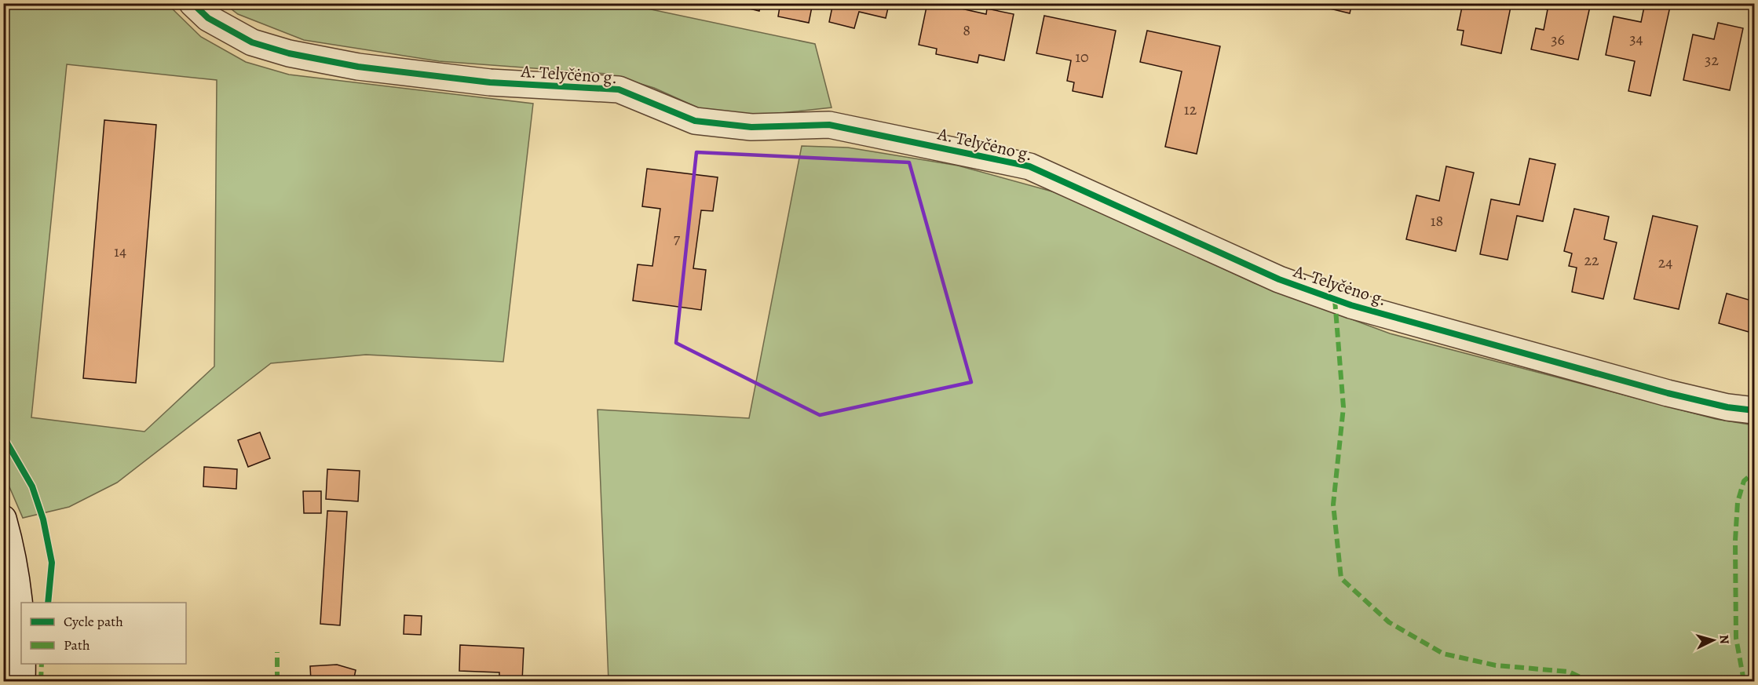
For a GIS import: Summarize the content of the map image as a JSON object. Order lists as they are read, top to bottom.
{
  "streets": {
    "street": ["A. Telyčėno g."]
  },
  "house_numbers": [
    "8",
    "34",
    "36",
    "10",
    "32",
    "12",
    "18",
    "7",
    "14",
    "22",
    "24"
  ],
  "legend": ["Cycle path", "Path"],
  "north": "right"
}
